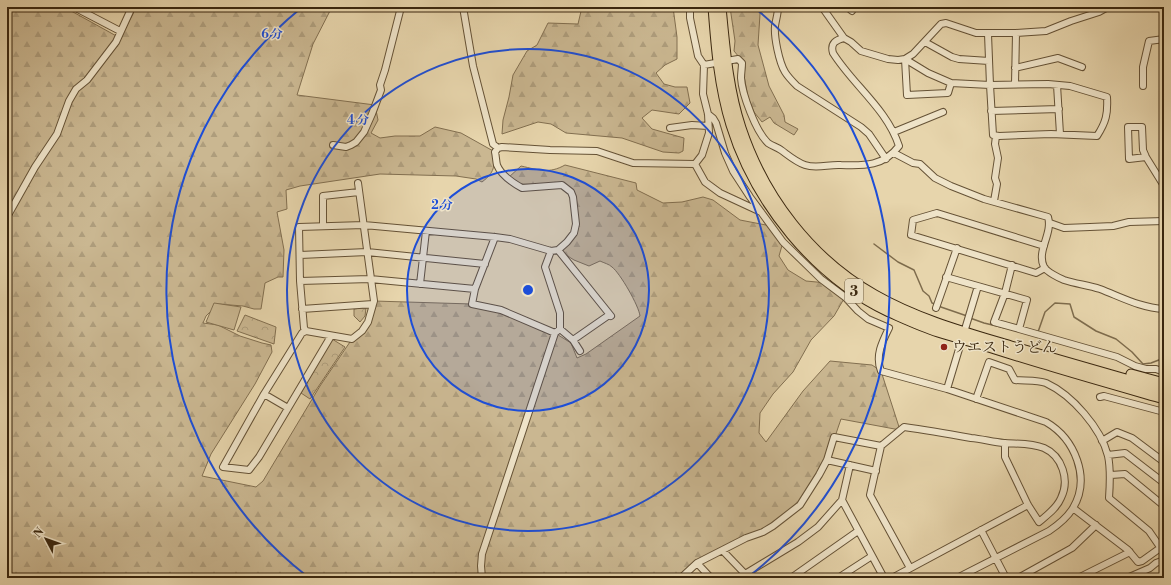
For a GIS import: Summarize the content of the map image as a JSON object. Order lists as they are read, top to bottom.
{
  "streets": {
    "highway": ["3"]
  },
  "places": ["ウエストうどん"],
  "north": "top left",
  "rings": ["6 分", "4 分", "2 分"]
}
